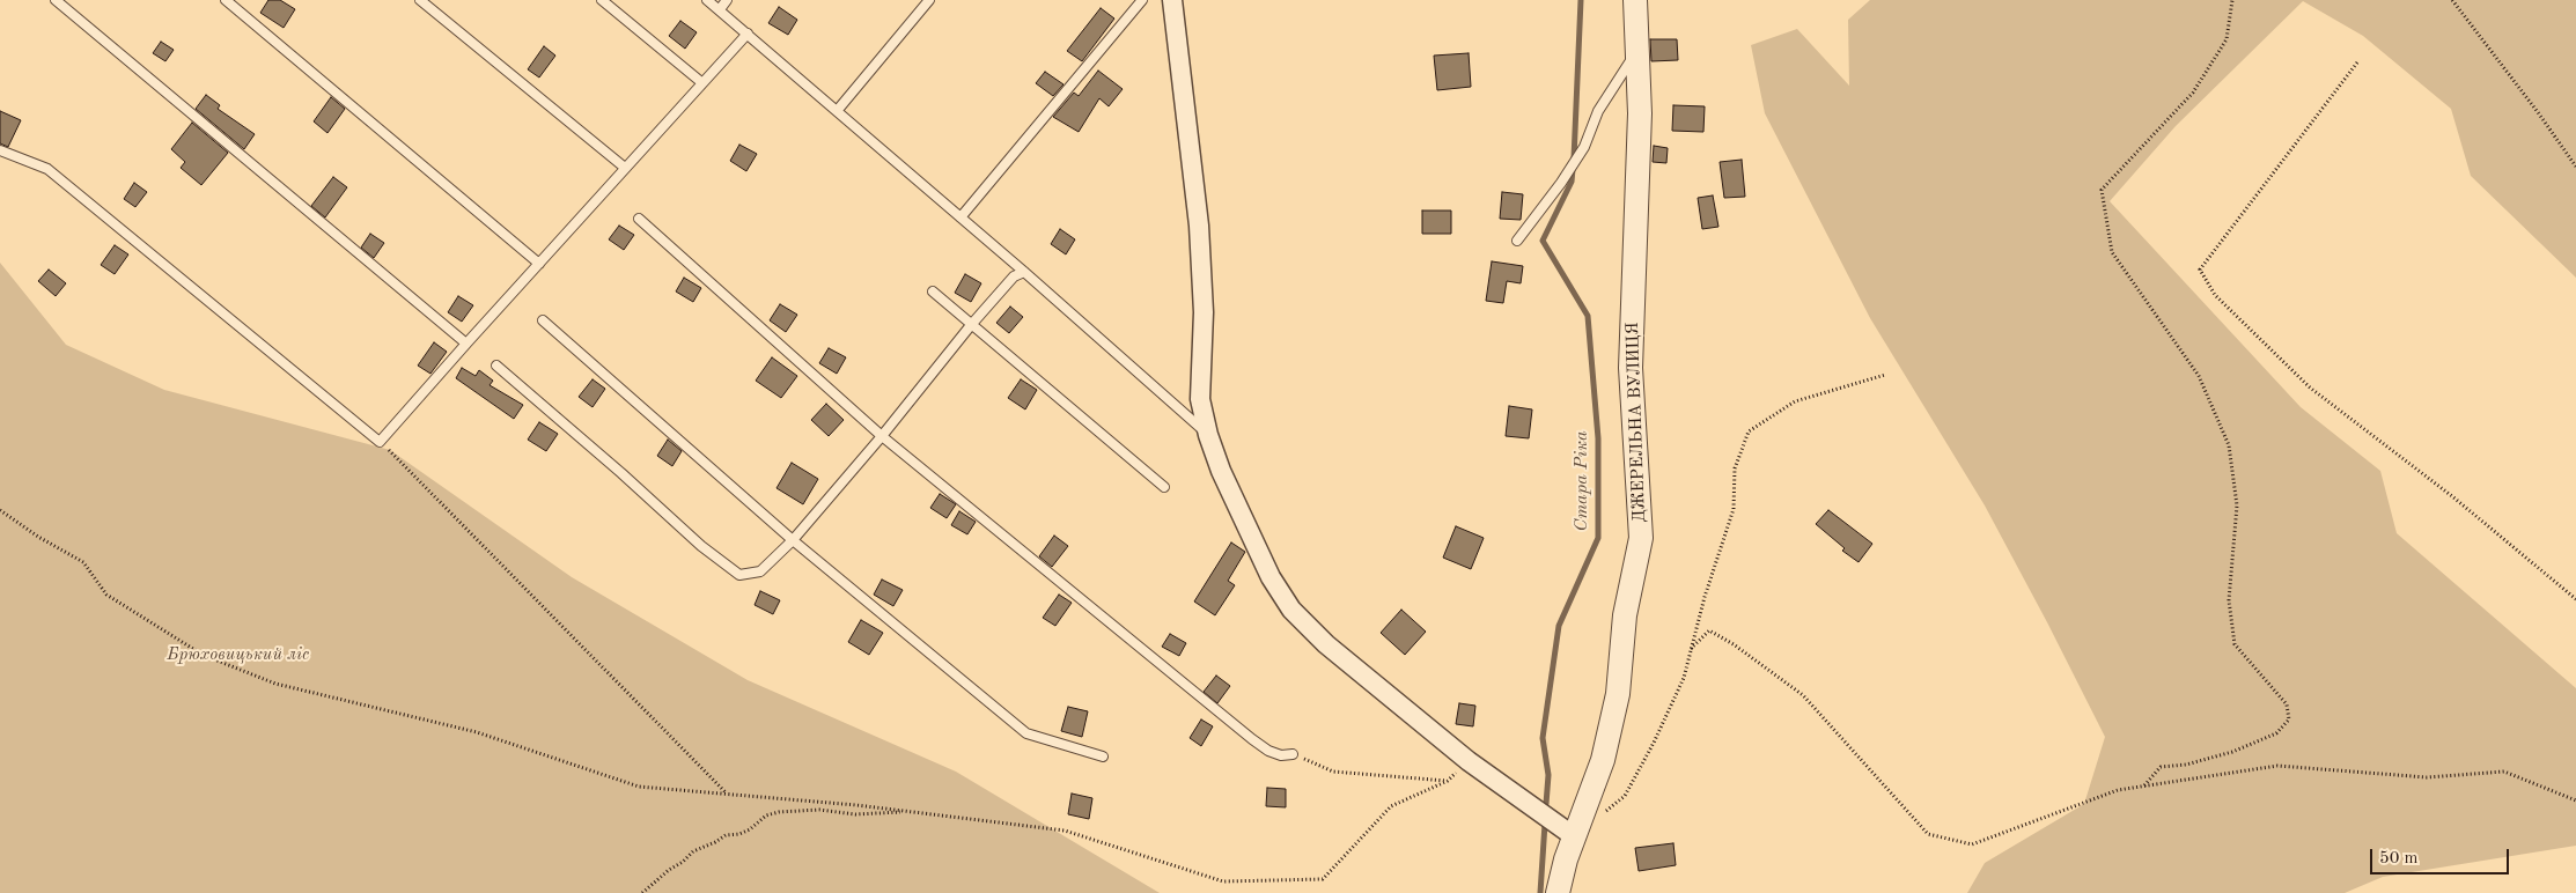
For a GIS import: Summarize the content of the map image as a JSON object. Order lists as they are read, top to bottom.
{
  "streets": {
    "street": ["ДЖЕРЕЛЬНА ВУЛИЦЯ"]
  },
  "water": ["Стара Ріка"],
  "parks": ["Брюховицький ліс"],
  "scale_bar": "50 m"
}
